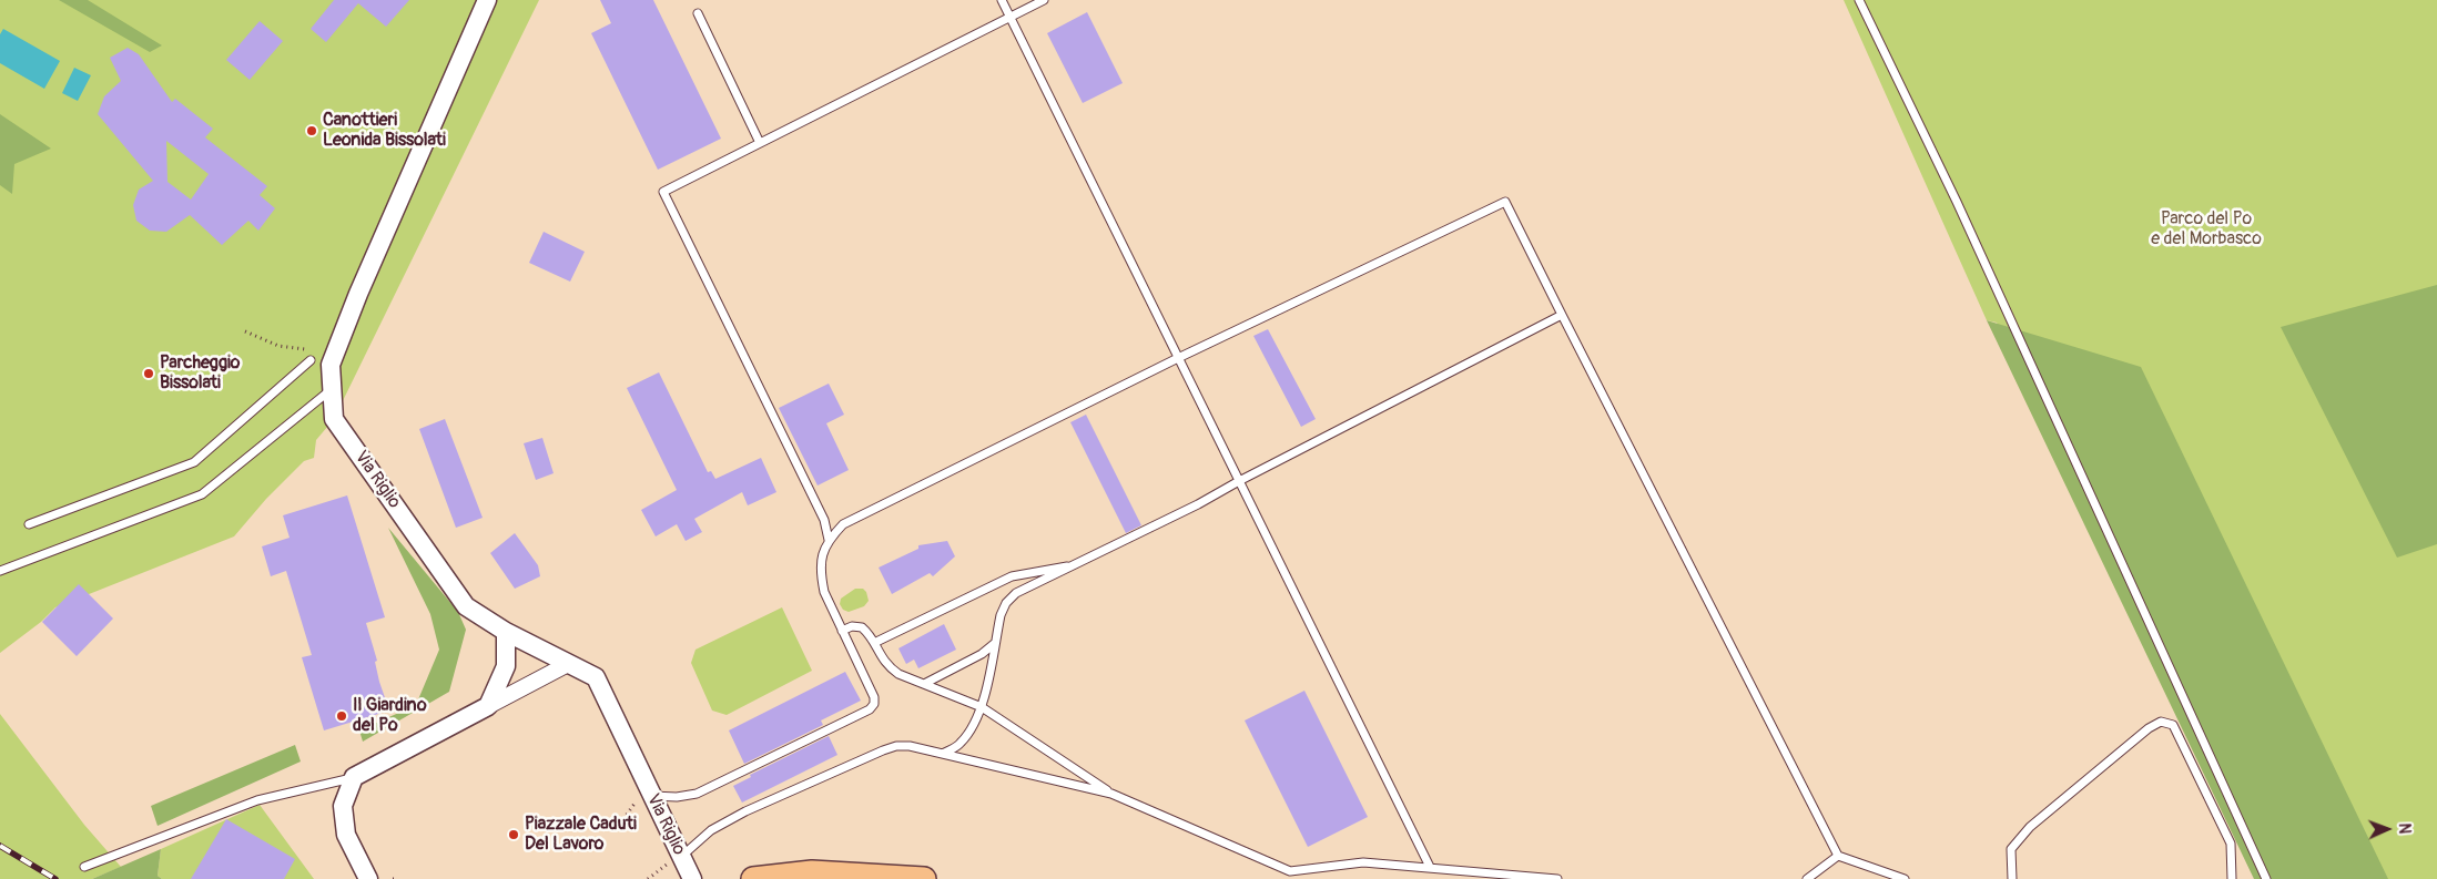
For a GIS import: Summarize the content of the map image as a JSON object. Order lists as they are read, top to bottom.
{
  "streets": {
    "street": ["Via Riglio"]
  },
  "parks": ["Parco del Po e del Morbasco"],
  "places": [
    "Canottieri Leonida Bissolati",
    "Parcheggio Bissolati",
    "Il Giardino del Po",
    "Piazzale Caduti Del Lavoro"
  ],
  "north": "right"
}
